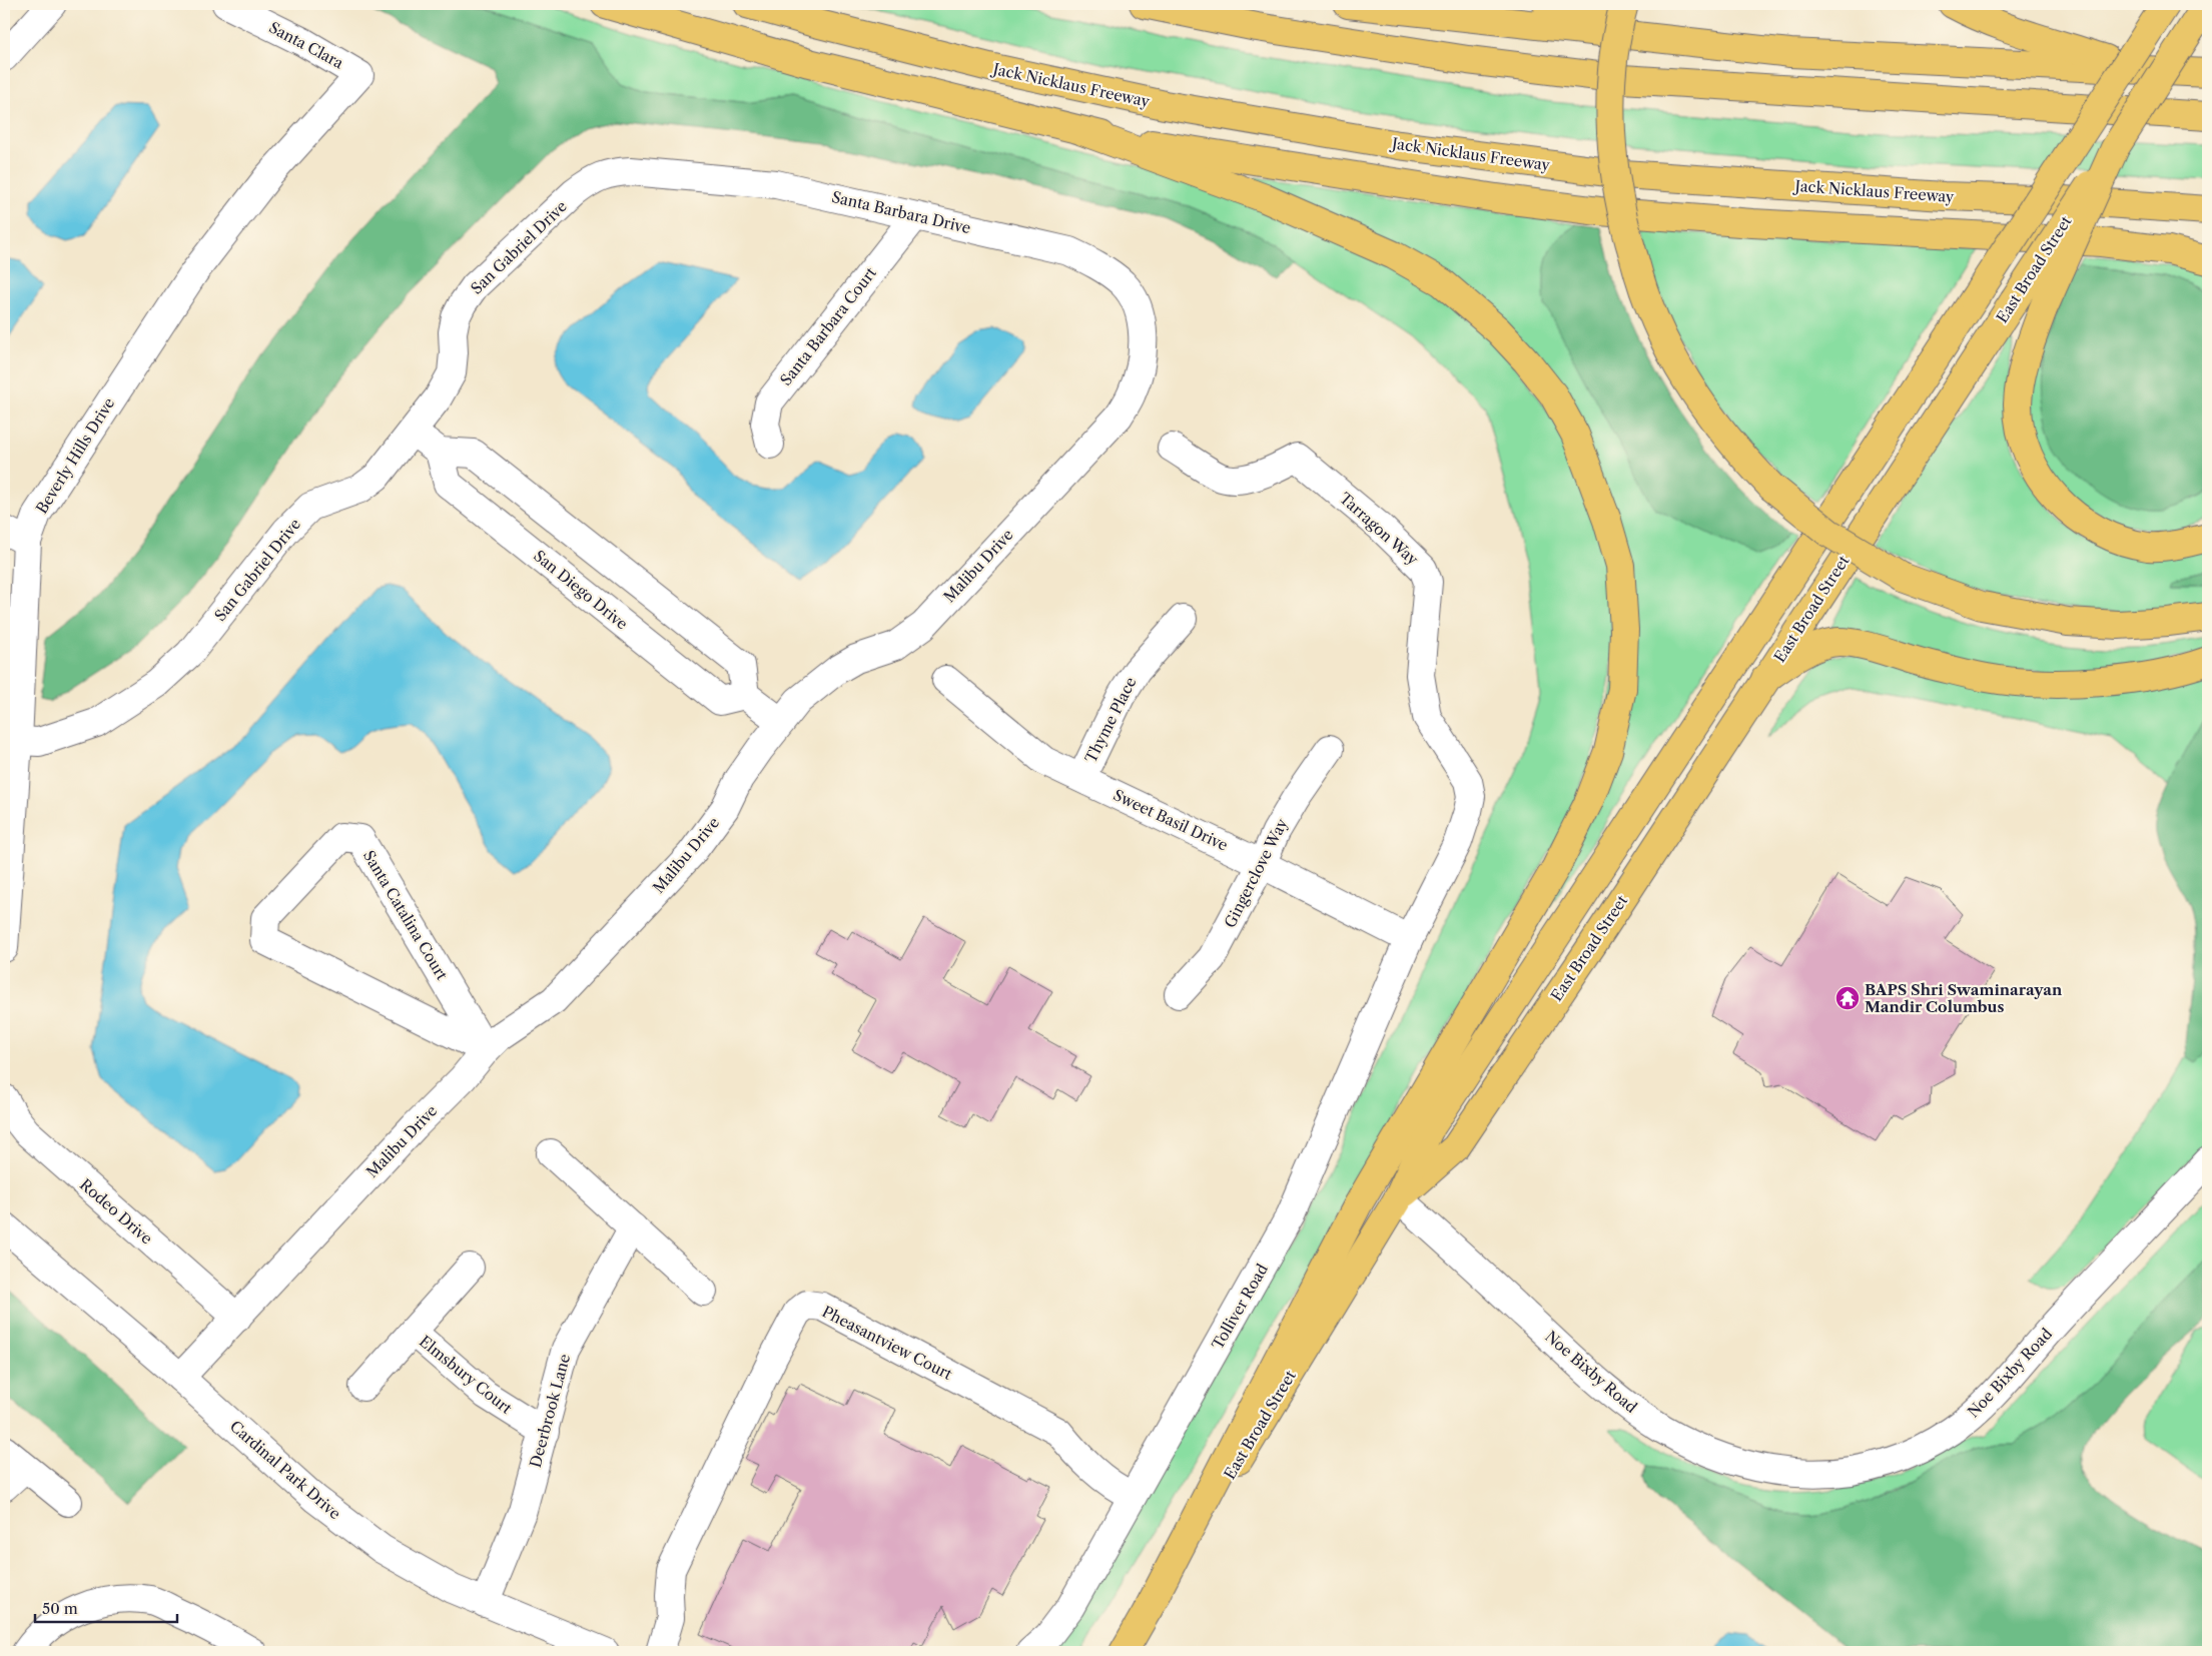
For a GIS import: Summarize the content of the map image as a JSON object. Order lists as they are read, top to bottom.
{
  "streets": {
    "main road": ["Jack Nicklaus Freeway", "East Broad Street"],
    "street": [
      "Santa Clara",
      "Santa Barbara Drive",
      "San Gabriel Drive",
      "Santa Barbara Court",
      "Beverly Hills Drive",
      "Tarragon Way",
      "Malibu Drive",
      "San Diego Drive",
      "Thyme Place",
      "Sweet Basil Drive",
      "Gingerclove Way",
      "Santa Catalina Court",
      "Rodeo Drive",
      "Tolliver Road",
      "Pheasantview Court",
      "Noe Bixby Road",
      "Elmsbury Court",
      "Deerbrook Lane",
      "Cardinal Park Drive"
    ]
  },
  "crossings": [
    ["Santa Clara", "Beverly Hills Drive"],
    ["Santa Barbara Drive", "San Gabriel Drive"],
    ["Santa Barbara Drive", "Santa Barbara Court"],
    ["Santa Barbara Drive", "Malibu Drive"],
    ["San Gabriel Drive", "Beverly Hills Drive"],
    ["East Broad Street", "Noe Bixby Road"],
    ["Tarragon Way", "Sweet Basil Drive"],
    ["Tarragon Way", "Tolliver Road"],
    ["Malibu Drive", "Santa Catalina Court"],
    ["Malibu Drive", "Rodeo Drive"],
    ["Malibu Drive", "Cardinal Park Drive"],
    ["Thyme Place", "Sweet Basil Drive"],
    ["Sweet Basil Drive", "Gingerclove Way"],
    ["Sweet Basil Drive", "Tolliver Road"],
    ["Tolliver Road", "Pheasantview Court"],
    ["Elmsbury Court", "Deerbrook Lane"],
    ["Deerbrook Lane", "Cardinal Park Drive"]
  ],
  "places": {
    "temple": ["BAPS Shri Swaminarayan Mandir Columbus"]
  },
  "scale_bar": "50 m"
}
